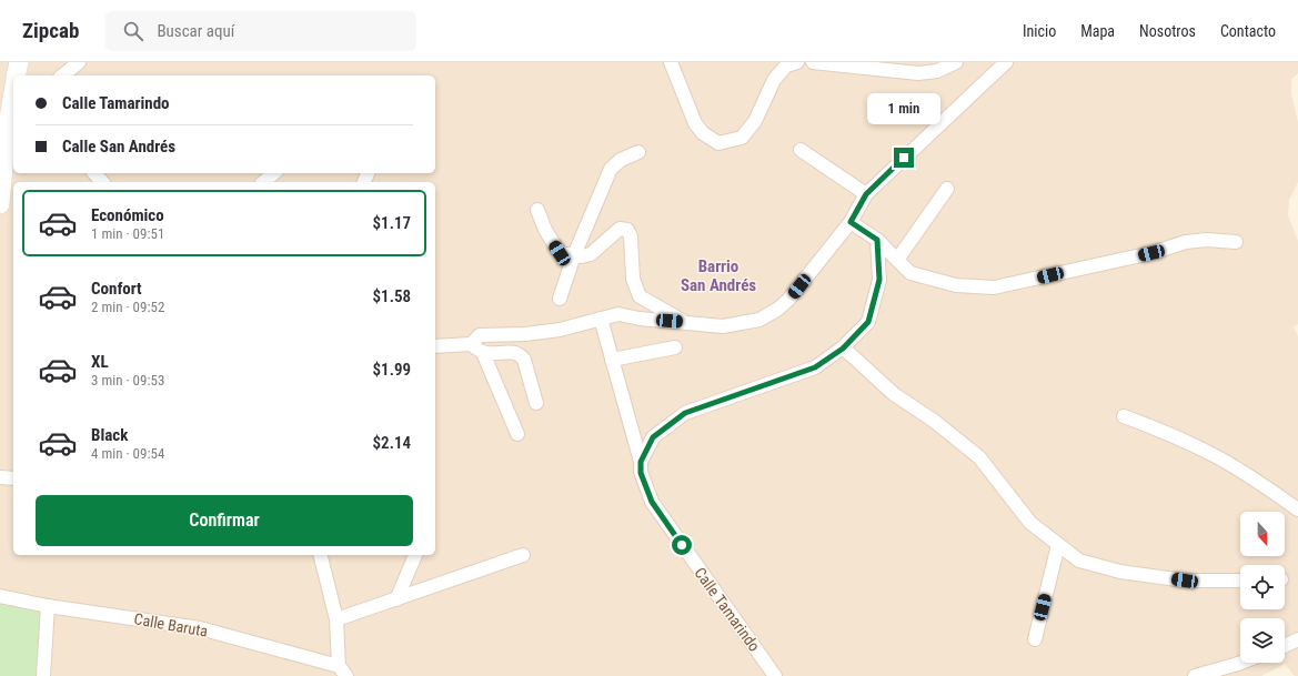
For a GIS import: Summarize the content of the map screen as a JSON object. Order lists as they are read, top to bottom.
{
  "streets": {
    "street": ["Calle Tamarindo", "Calle Baruta"]
  },
  "districts": ["Barrio San Andrés"],
  "north": "bottom",
  "page": {
    "header": "Zipcab",
    "search": "Buscar aquí",
    "nav": [
      "Inicio",
      "Mapa",
      "Nosotros",
      "Contacto"
    ],
    "banner": ["Calle Tamarindo", "Calle San Andrés"],
    "bubble": "1 min",
    "list": [
      {
        "name": "Económico",
        "note": "1 min · 09:51",
        "value": "$1.17"
      },
      {
        "name": "Confort",
        "note": "2 min · 09:52",
        "value": "$1.58"
      },
      {
        "name": "XL",
        "note": "3 min · 09:53",
        "value": "$1.99"
      },
      {
        "name": "Black",
        "note": "4 min · 09:54",
        "value": "$2.14"
      }
    ],
    "buttons": "Confirmar"
  }
}
